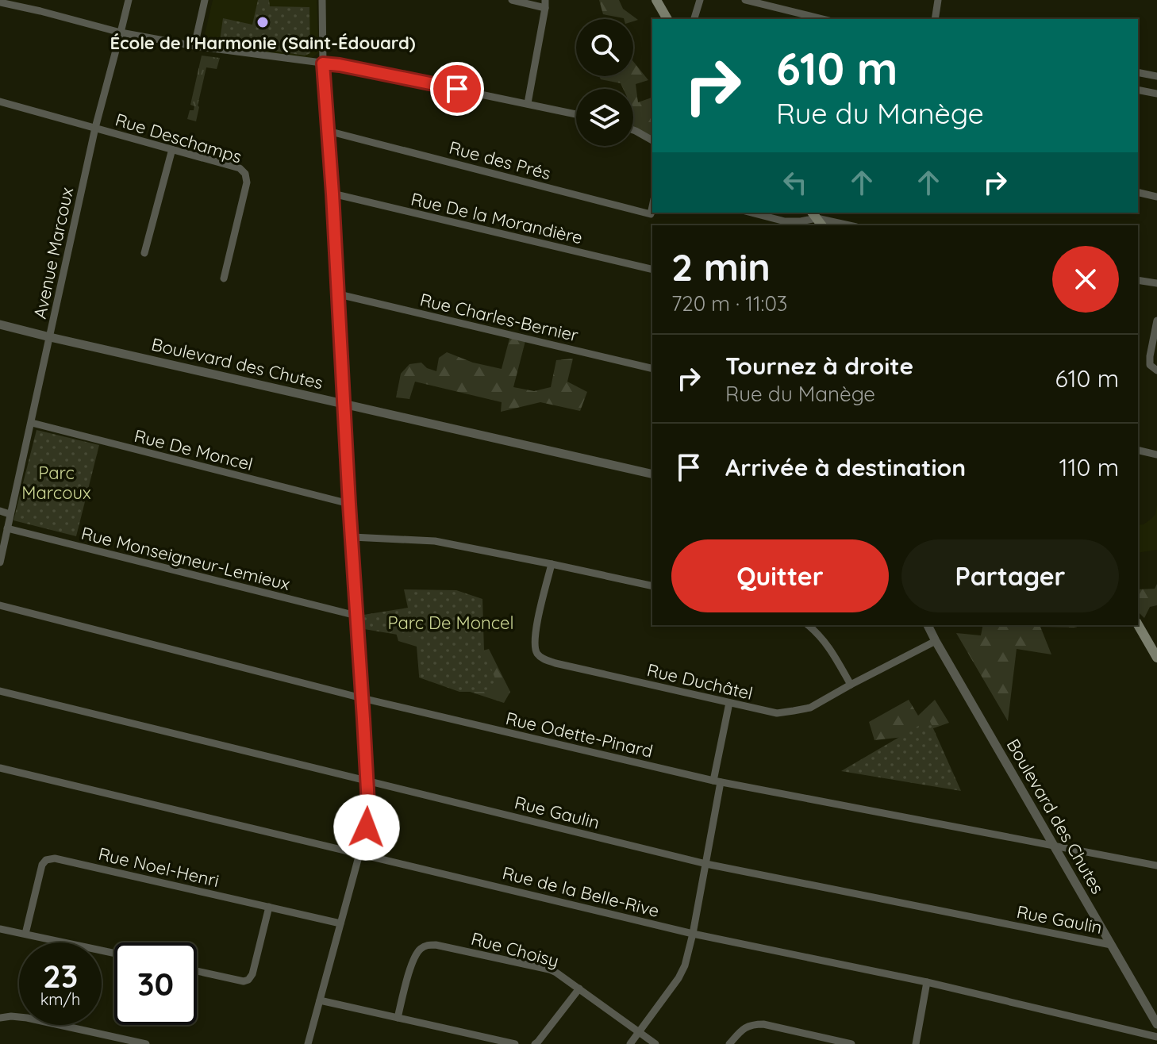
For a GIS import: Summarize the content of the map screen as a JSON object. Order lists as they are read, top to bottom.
{
  "streets": {
    "street": [
      "Rue Deschamps",
      "Rue des Prés",
      "Rue De la Morandière",
      "Avenue Marcoux",
      "Rue Charles-Bernier",
      "Boulevard des Chutes",
      "Rue De Moncel",
      "Rue Monseigneur-Lemieux",
      "Rue Duchâtel",
      "Rue Odette-Pinard",
      "Rue Gaulin",
      "Rue Noel-Henri",
      "Rue de la Belle-Rive",
      "Rue Choisy"
    ]
  },
  "crossings": [
    ["Rue Deschamps", "Avenue Marcoux"],
    ["Avenue Marcoux", "Boulevard des Chutes"],
    ["Avenue Marcoux", "Rue De Moncel"],
    ["Avenue Marcoux", "Rue Monseigneur-Lemieux"],
    ["Boulevard des Chutes", "Rue Duchâtel"],
    ["Boulevard des Chutes", "Rue Odette-Pinard"],
    ["Boulevard des Chutes", "Rue Gaulin"]
  ],
  "parks": ["Parc Marcoux", "Parc De Moncel"],
  "places": ["École de l'Harmonie (Saint-Édouard)"],
  "page": {
    "turn": ["610 m", "Rue du Manège"],
    "heading": ["2 min", "720 m · 11:03"],
    "list": [
      {
        "name": "Tournez à droite",
        "note": "Rue du Manège",
        "value": "610 m"
      },
      {
        "name": "Arrivée à destination",
        "value": "110 m"
      }
    ],
    "buttons": ["Quitter", "Partager"],
    "speed": "23 km/h",
    "limit": "30"
  }
}
